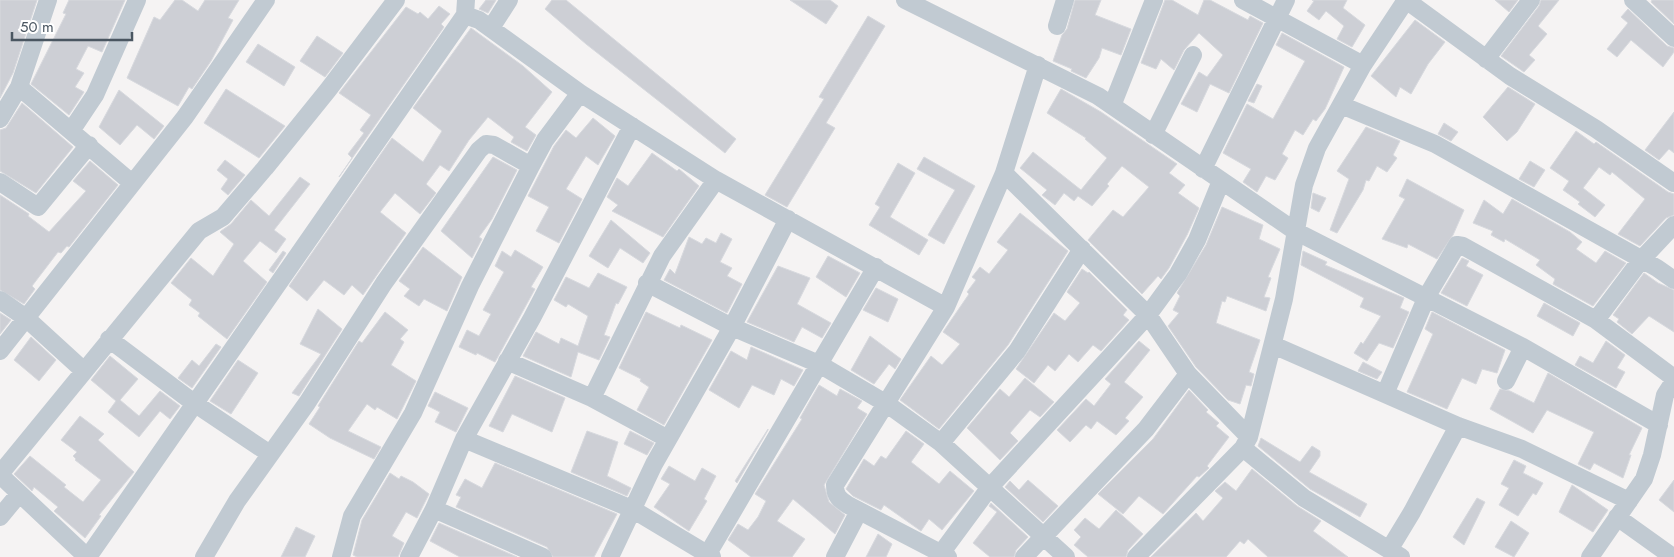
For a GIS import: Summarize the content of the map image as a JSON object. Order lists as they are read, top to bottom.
{
  "scale_bar": "50 m"
}
